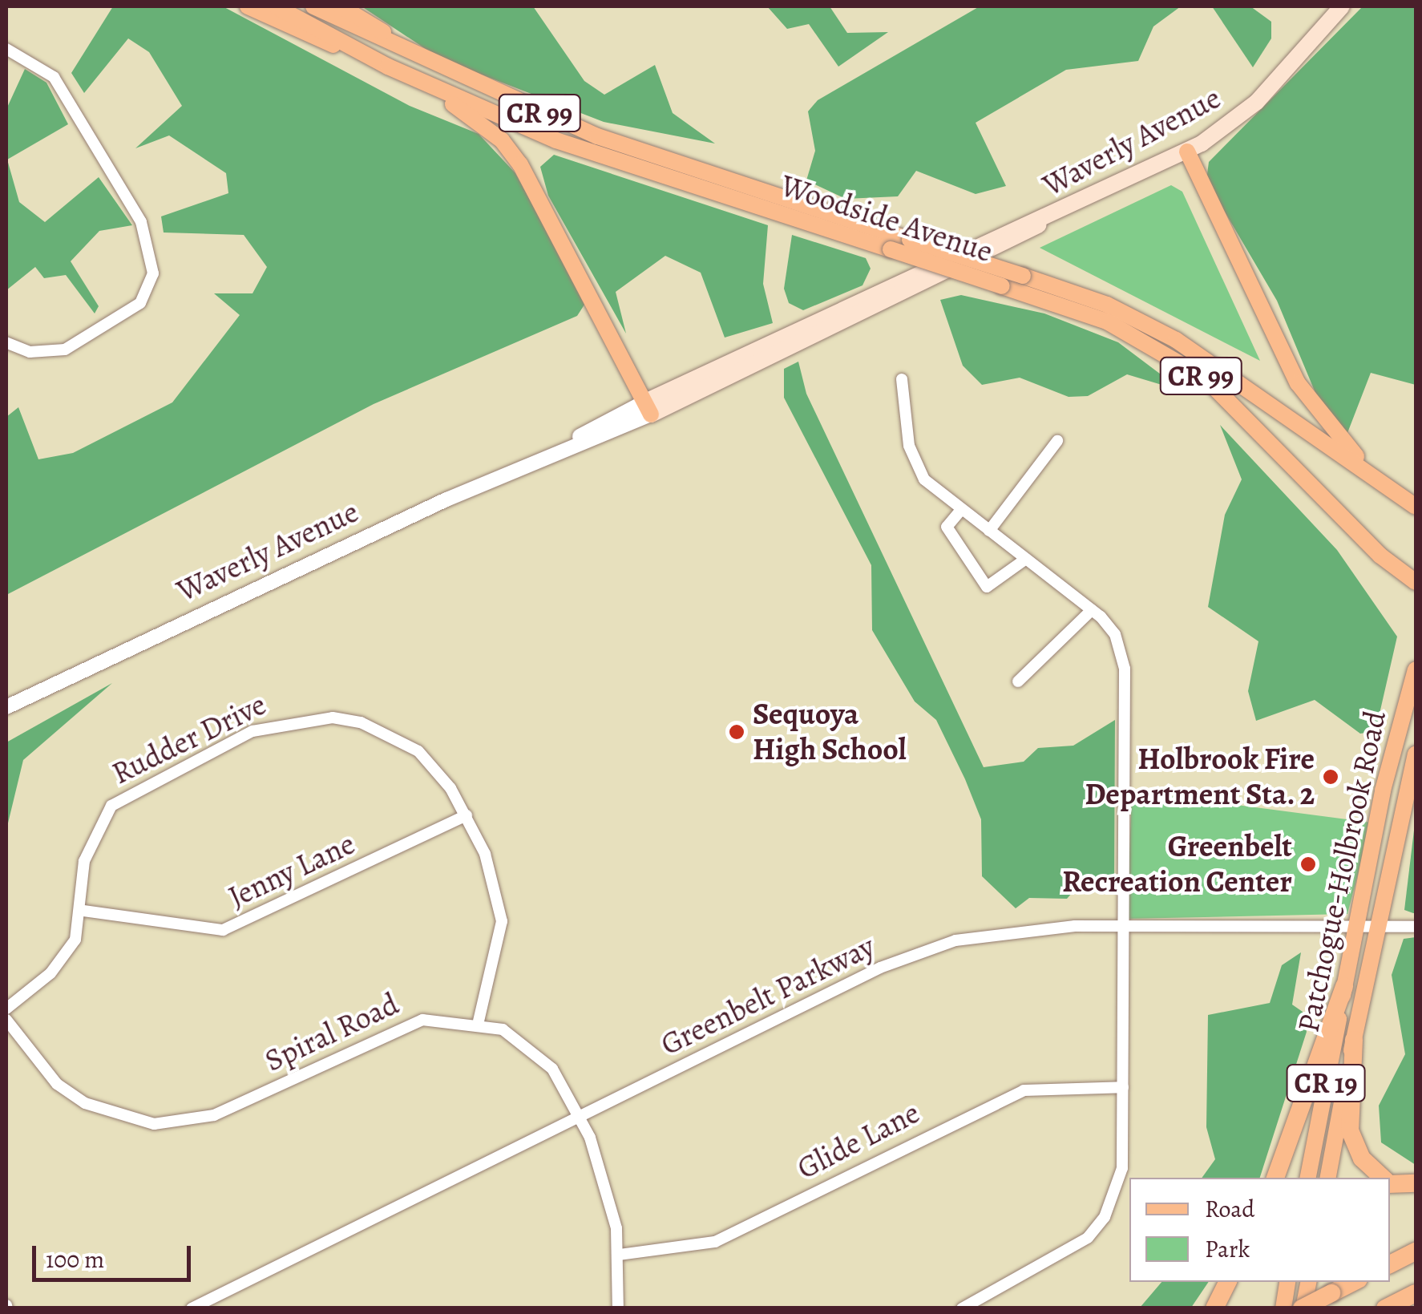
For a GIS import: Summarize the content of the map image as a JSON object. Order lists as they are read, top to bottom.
{
  "streets": {
    "main road": [
      "CR 99",
      "Waverly Avenue",
      "Woodside Avenue",
      "Patchogue-Holbrook Road",
      "CR 19"
    ],
    "street": [
      "Rudder Drive",
      "Jenny Lane",
      "Greenbelt Parkway",
      "Spiral Road",
      "Glide Lane"
    ]
  },
  "crossings": [
    ["Rudder Drive", "Jenny Lane"],
    ["Rudder Drive", "Spiral Road"],
    ["Patchogue-Holbrook Road", "Greenbelt Parkway"]
  ],
  "places": ["Sequoya High School", "Holbrook Fire Department Sta. 2", "Greenbelt Recreation Center"],
  "legend": ["Road", "Park"],
  "scale_bar": "100 m"
}
